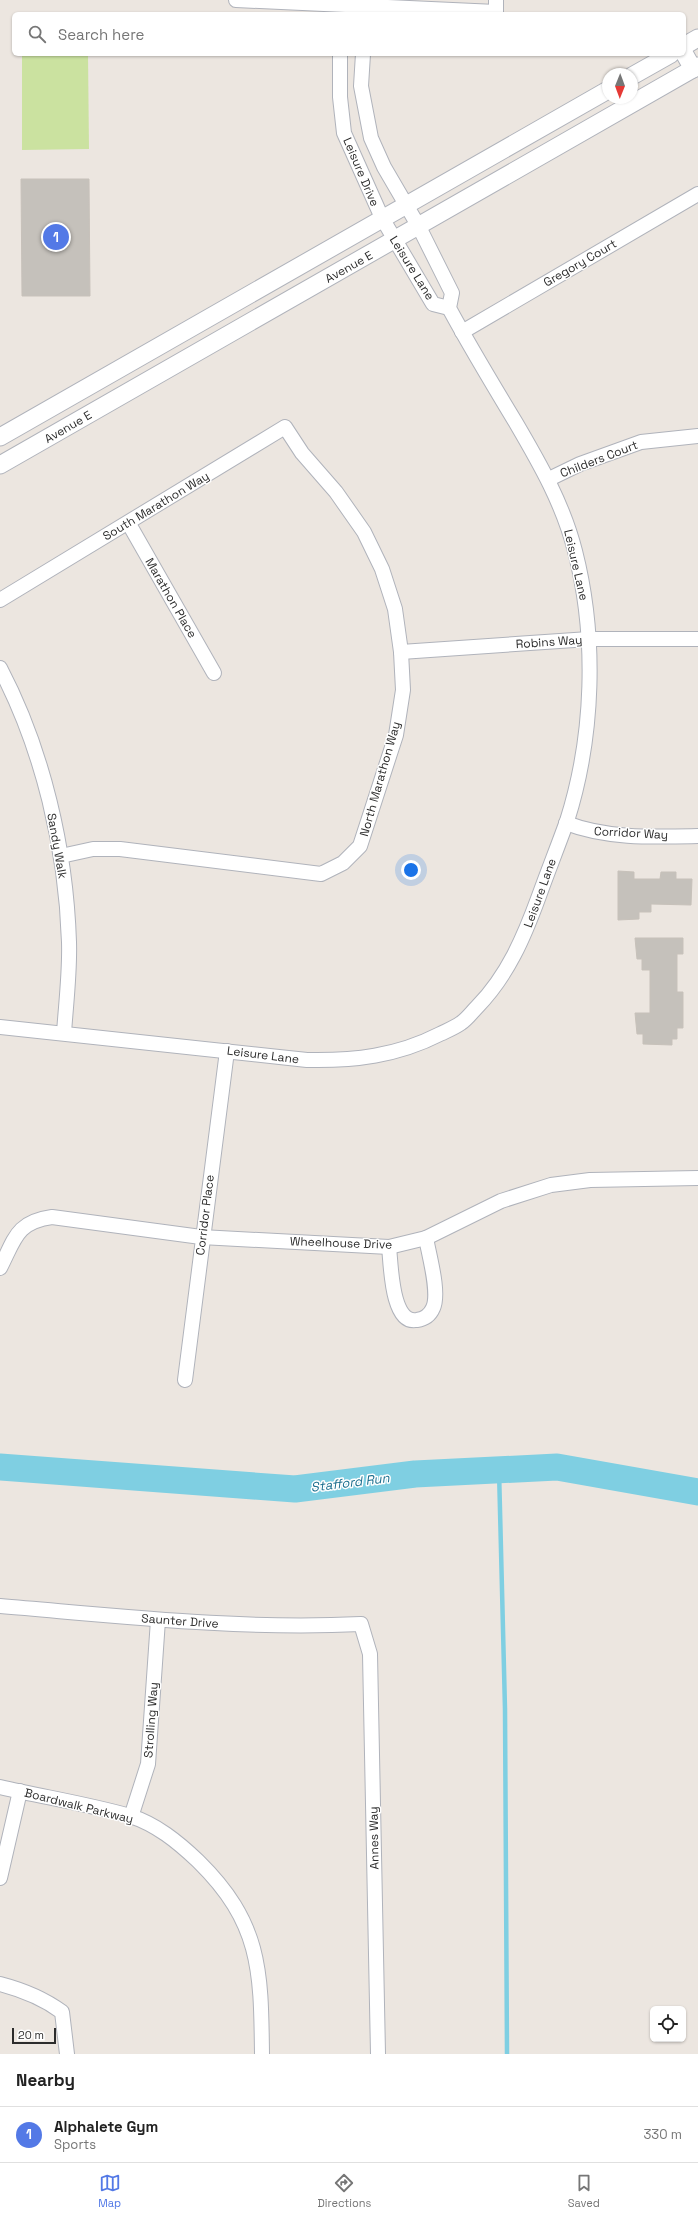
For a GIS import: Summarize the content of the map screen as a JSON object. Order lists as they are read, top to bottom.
{
  "streets": {
    "street": [
      "Leisure Drive",
      "Gregory Court",
      "Avenue E",
      "Leisure Lane",
      "Childers Court",
      "South Marathon Way",
      "Marathon Place",
      "Robins Way",
      "North Marathon Way",
      "Corridor Way",
      "Sandy Walk",
      "Corridor Place",
      "Wheelhouse Drive",
      "Saunter Drive",
      "Strolling Way",
      "Boardwalk Parkway",
      "Annes Way"
    ]
  },
  "crossings": [
    ["Leisure Drive", "Avenue E"],
    ["Leisure Drive", "Leisure Lane"],
    ["Gregory Court", "Leisure Lane"],
    ["Avenue E", "Leisure Lane"],
    ["Leisure Lane", "Childers Court"],
    ["Leisure Lane", "Robins Way"],
    ["Leisure Lane", "Corridor Way"],
    ["Leisure Lane", "Sandy Walk"],
    ["Leisure Lane", "Corridor Place"],
    ["South Marathon Way", "Marathon Place"],
    ["South Marathon Way", "North Marathon Way"],
    ["Robins Way", "North Marathon Way"],
    ["North Marathon Way", "Sandy Walk"],
    ["Corridor Place", "Wheelhouse Drive"],
    ["Saunter Drive", "Strolling Way"],
    ["Saunter Drive", "Annes Way"],
    ["Strolling Way", "Boardwalk Parkway"]
  ],
  "water": ["Stafford Run"],
  "scale_bar": "20 m",
  "north": "bottom",
  "page": {
    "search": "Search here",
    "pins": "1",
    "scale": "20 m",
    "heading": "Nearby",
    "list": [
      {
        "mark": "1",
        "name": "Alphalete Gym",
        "note": "Sports",
        "value": "330 m"
      }
    ],
    "nav": ["Map", "Directions", "Saved"]
  }
}
